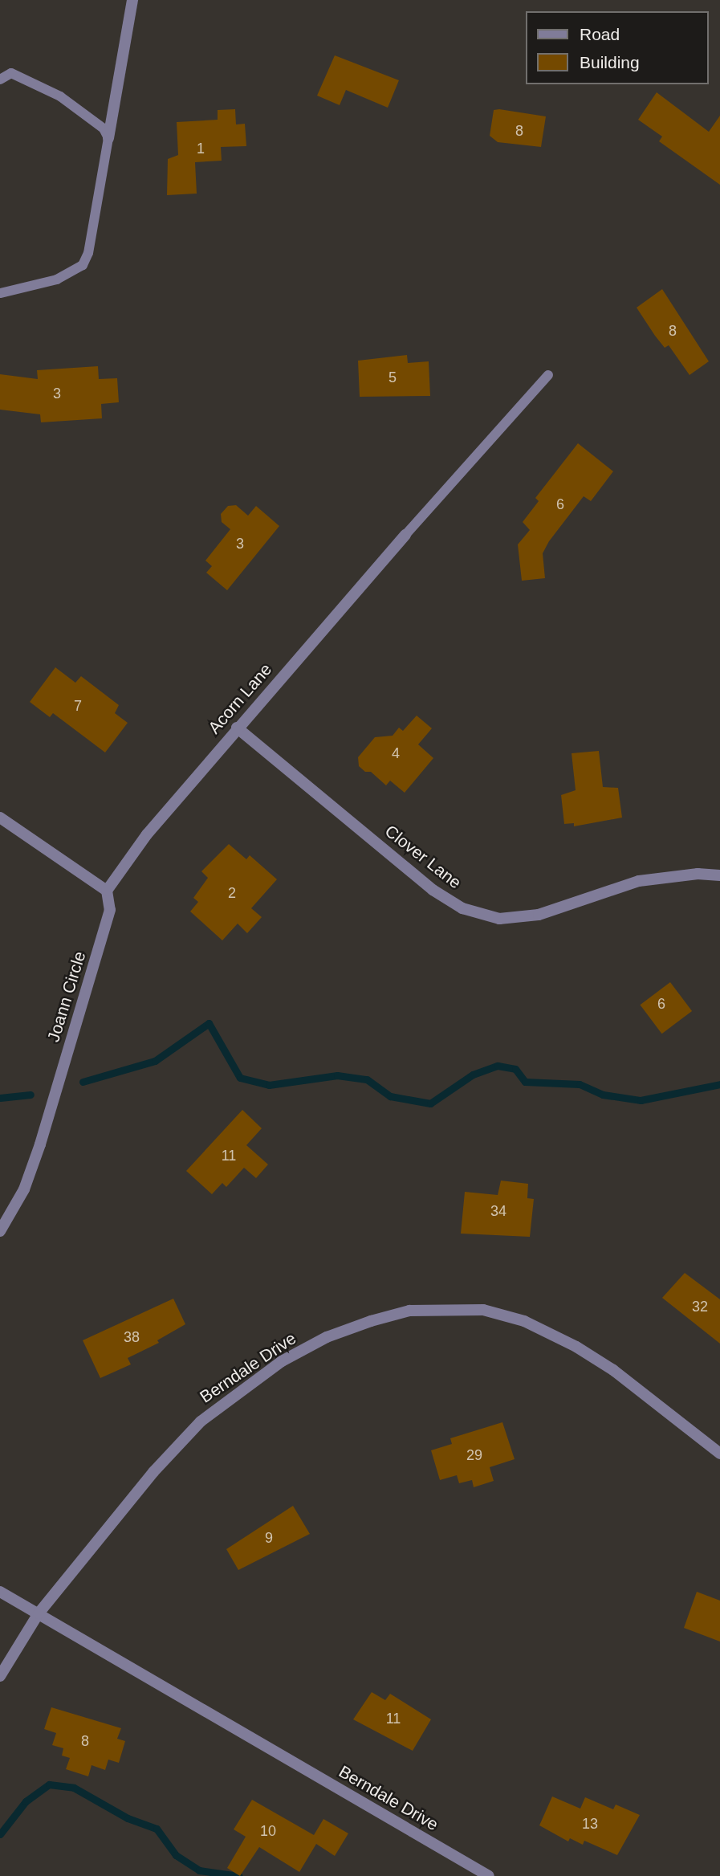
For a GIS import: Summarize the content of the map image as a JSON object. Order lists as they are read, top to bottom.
{
  "streets": {
    "street": [
      "Acorn Lane",
      "Clover Lane",
      "Joann Circle",
      "Berndale Drive"
    ]
  },
  "crossings": [
    ["Acorn Lane", "Clover Lane"],
    ["Acorn Lane", "Joann Circle"]
  ],
  "house_numbers": [
    "8",
    "1",
    "8",
    "5",
    "3",
    "6",
    "3",
    "7",
    "4",
    "2",
    "6",
    "11",
    "34",
    "32",
    "38",
    "29",
    "9",
    "11",
    "8",
    "13",
    "10"
  ],
  "legend": ["Road", "Building"]
}
